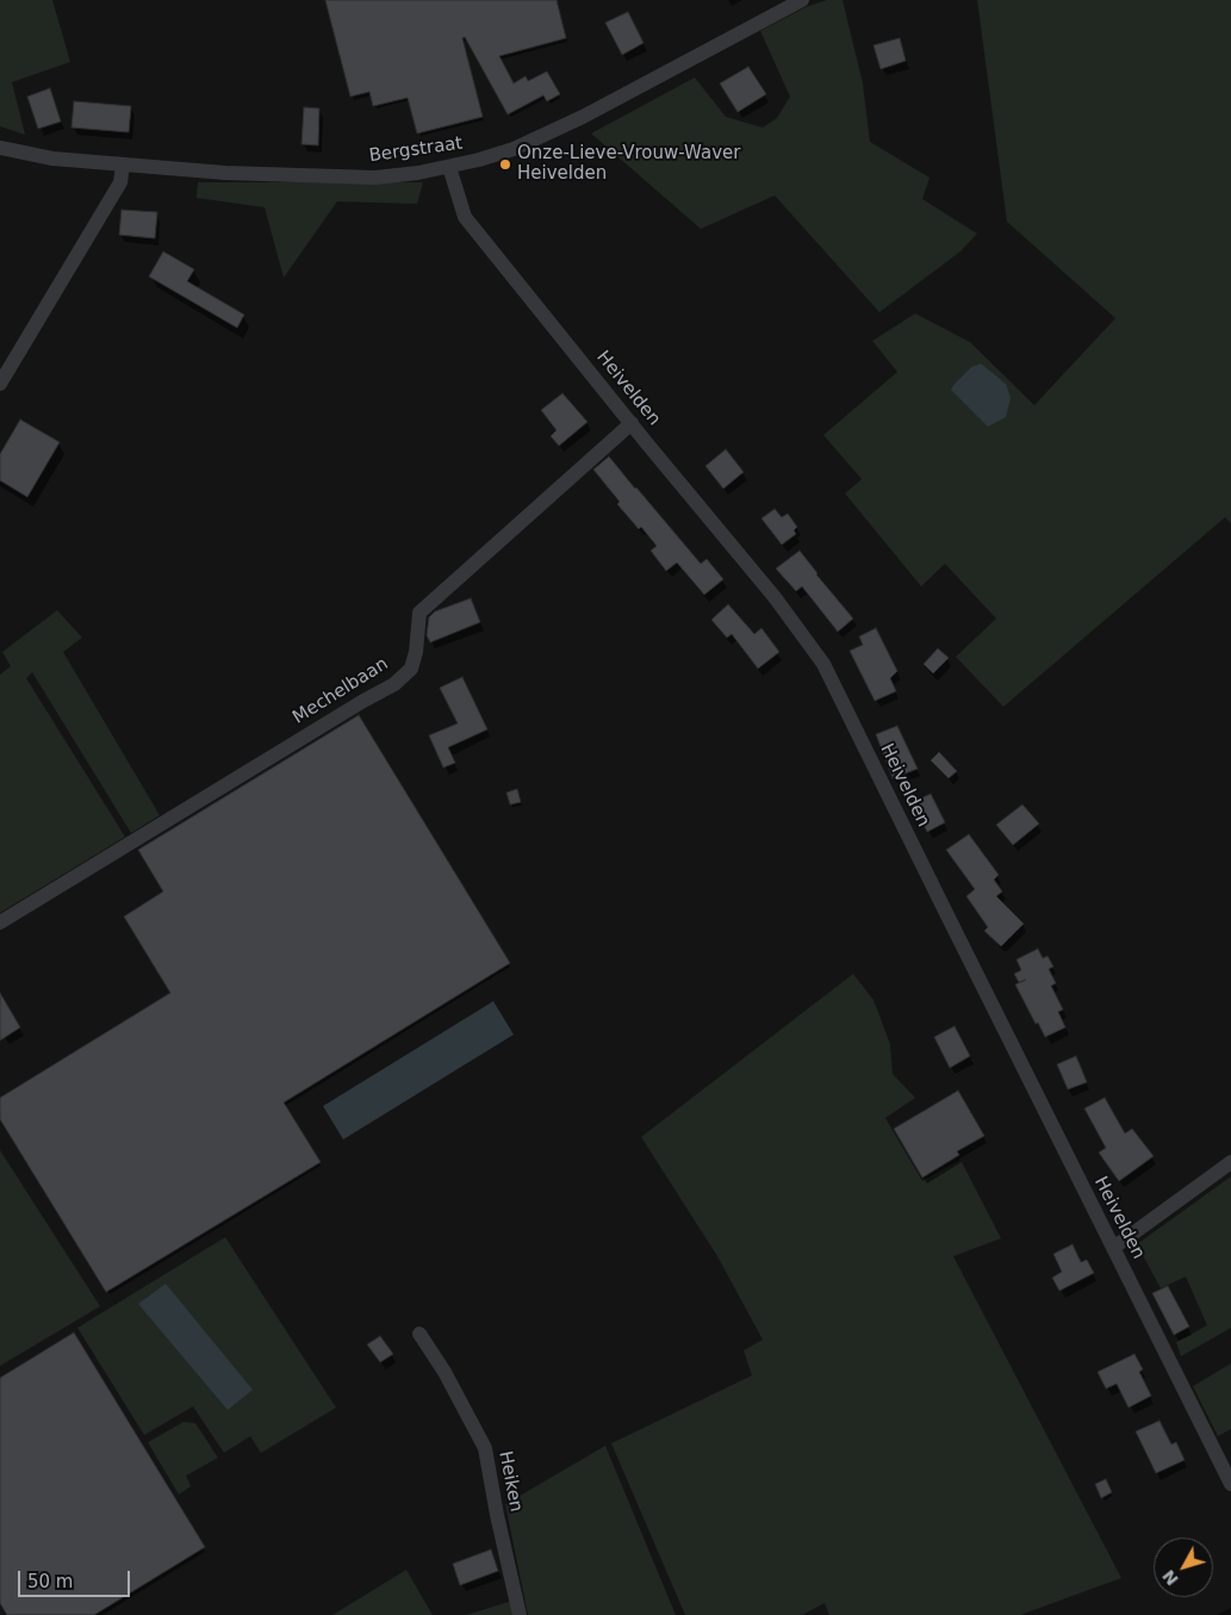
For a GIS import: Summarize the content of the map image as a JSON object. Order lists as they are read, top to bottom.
{
  "streets": {
    "street": [
      "Bergstraat",
      "Heivelden",
      "Mechelbaan",
      "Heiken"
    ]
  },
  "crossings": [
    ["Bergstraat", "Heivelden"],
    ["Heivelden", "Mechelbaan"]
  ],
  "places": ["Onze-Lieve-Vrouw-Waver Heivelden"],
  "scale_bar": "50 m",
  "north": "bottom left"
}
